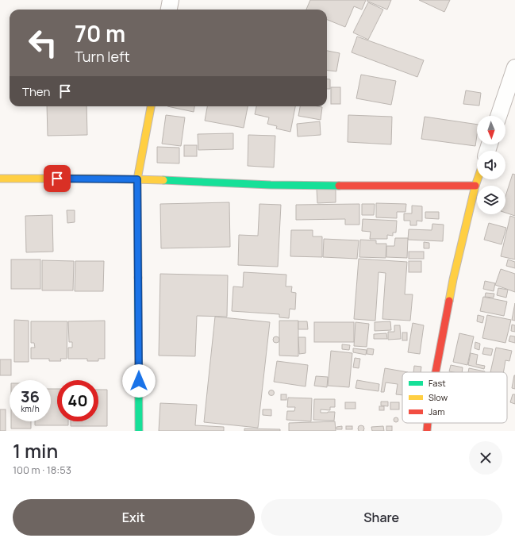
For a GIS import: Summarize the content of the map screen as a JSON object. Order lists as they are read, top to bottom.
{
  "legend": ["Fast", "Slow", "Jam"],
  "north": "bottom",
  "page": {
    "turn": ["70 m", "Turn left"],
    "then": "Then",
    "speed": "36 km/h",
    "limit": "40",
    "heading": ["1 min", "100 m · 18:53"],
    "buttons": ["Exit", "Share"]
  }
}
